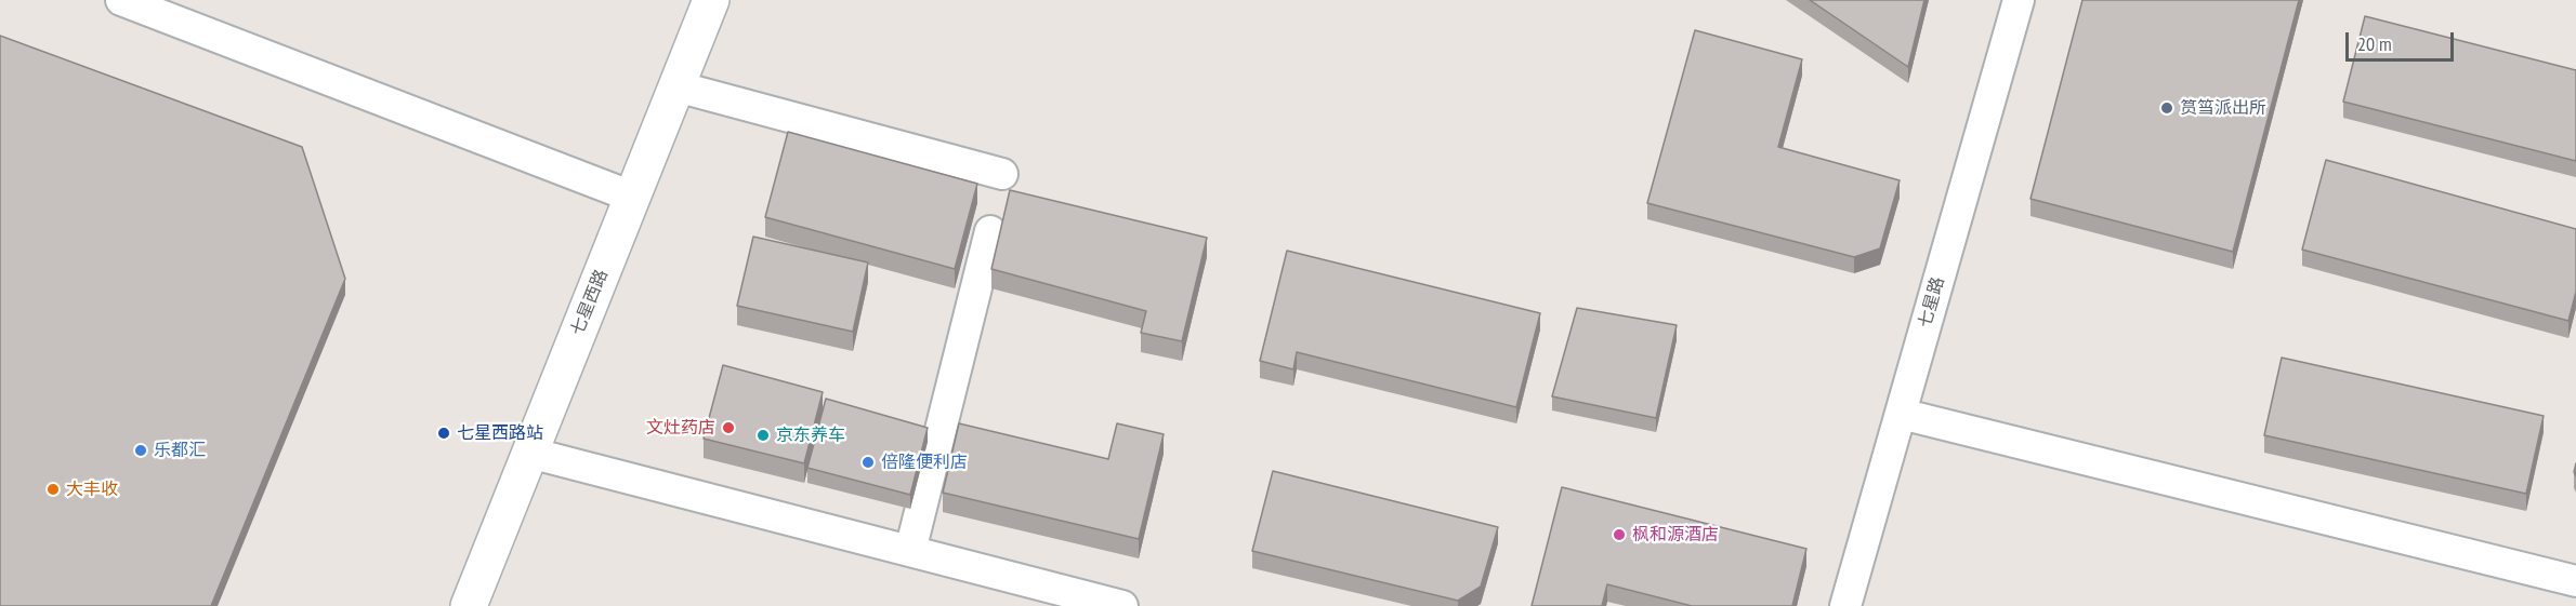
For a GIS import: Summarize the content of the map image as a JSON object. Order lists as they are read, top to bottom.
{
  "streets": {
    "main road": ["七星西路"],
    "street": ["七星路"]
  },
  "places": [
    "筼筜派出所",
    "文灶药店",
    "七星西路站",
    "京东养车",
    "乐都汇",
    "倍隆便利店",
    "大丰收",
    "枫和源酒店"
  ],
  "scale_bar": "20 m"
}
